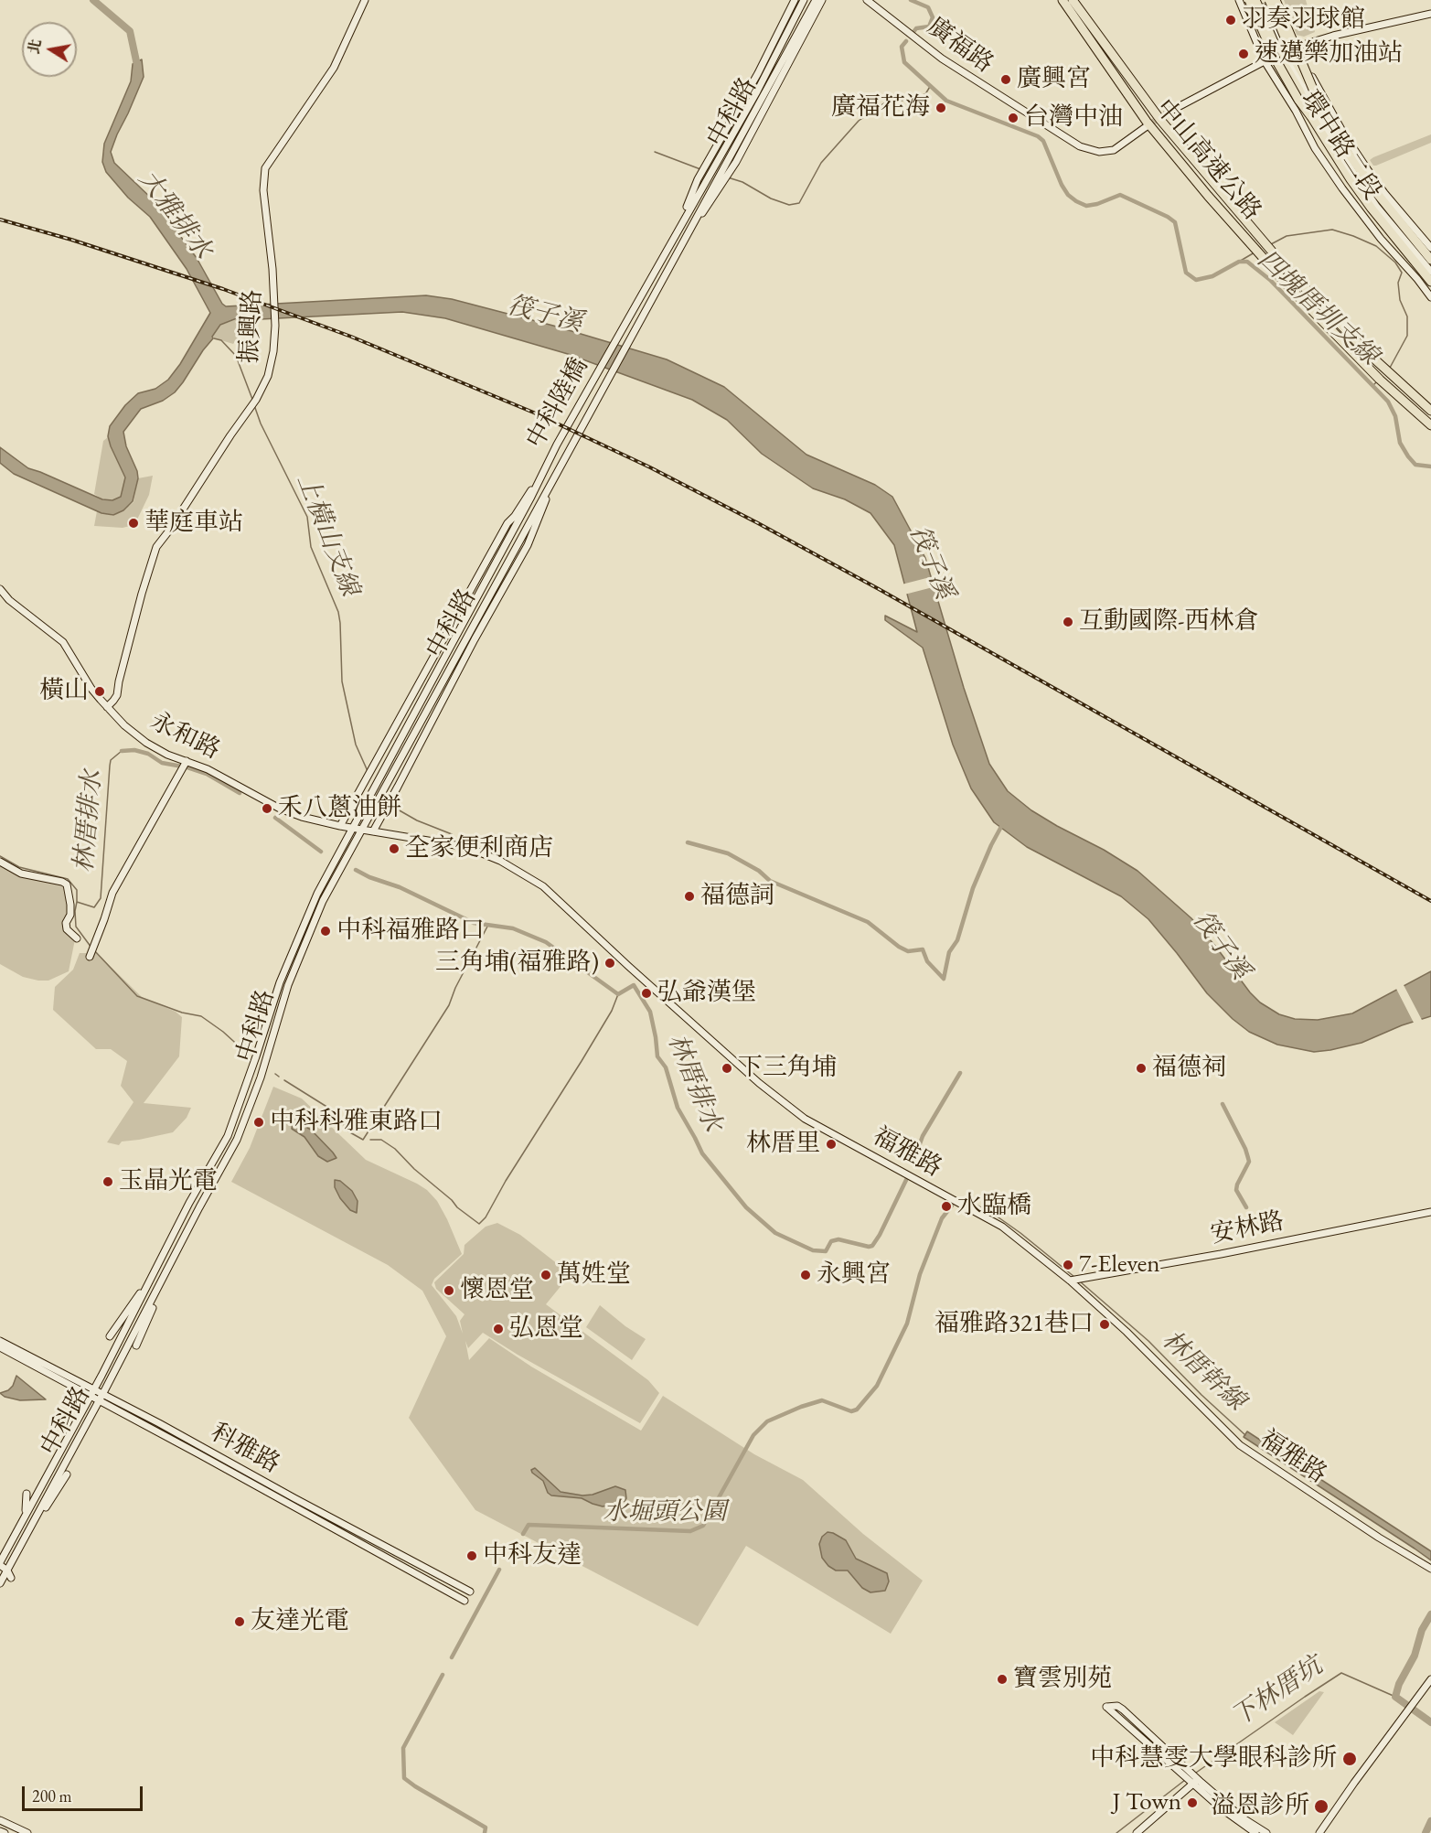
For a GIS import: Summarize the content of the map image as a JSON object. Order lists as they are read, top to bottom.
{
  "streets": {
    "highway": ["中山高速公路"],
    "street": [
      "廣福路",
      "中科路",
      "環中路二段",
      "振興路",
      "中科陸橋",
      "永和路",
      "福雅路",
      "安林路",
      "科雅路"
    ]
  },
  "crossings": [
    ["中科路", "中科陸橋"],
    ["中科路", "永和路"],
    ["中科路", "福雅路"],
    ["中科路", "科雅路"],
    ["振興路", "永和路"],
    ["永和路", "福雅路"],
    ["福雅路", "安林路"]
  ],
  "water": [
    "大雅排水",
    "四塊厝圳支線",
    "筏子溪",
    "上橫山支線",
    "林厝排水",
    "林厝幹線",
    "下林厝坑"
  ],
  "parks": ["水堀頭公園"],
  "places": [
    "羽奏羽球館",
    "速邁樂加油站",
    "廣興宮",
    "廣福花海",
    "台灣中油",
    "華庭車站",
    "互動國際-西林倉",
    "橫山",
    "禾八蔥油餅",
    "全家便利商店",
    "福德詞",
    "中科福雅路口",
    "三角埔(福雅路)",
    "弘爺漢堡",
    "下三角埔",
    "福德祠",
    "中科科雅東路口",
    "林厝里",
    "玉晶光電",
    "水臨橋",
    "7-Eleven",
    "萬姓堂",
    "永興宮",
    "懷恩堂",
    "福雅路321巷口",
    "弘恩堂",
    "中科友達",
    "友達光電",
    "寶雲別苑",
    "中科慧雯大學眼科診所",
    "J Town",
    "溢恩診所"
  ],
  "scale_bar": "200 m",
  "north": "left"
}
